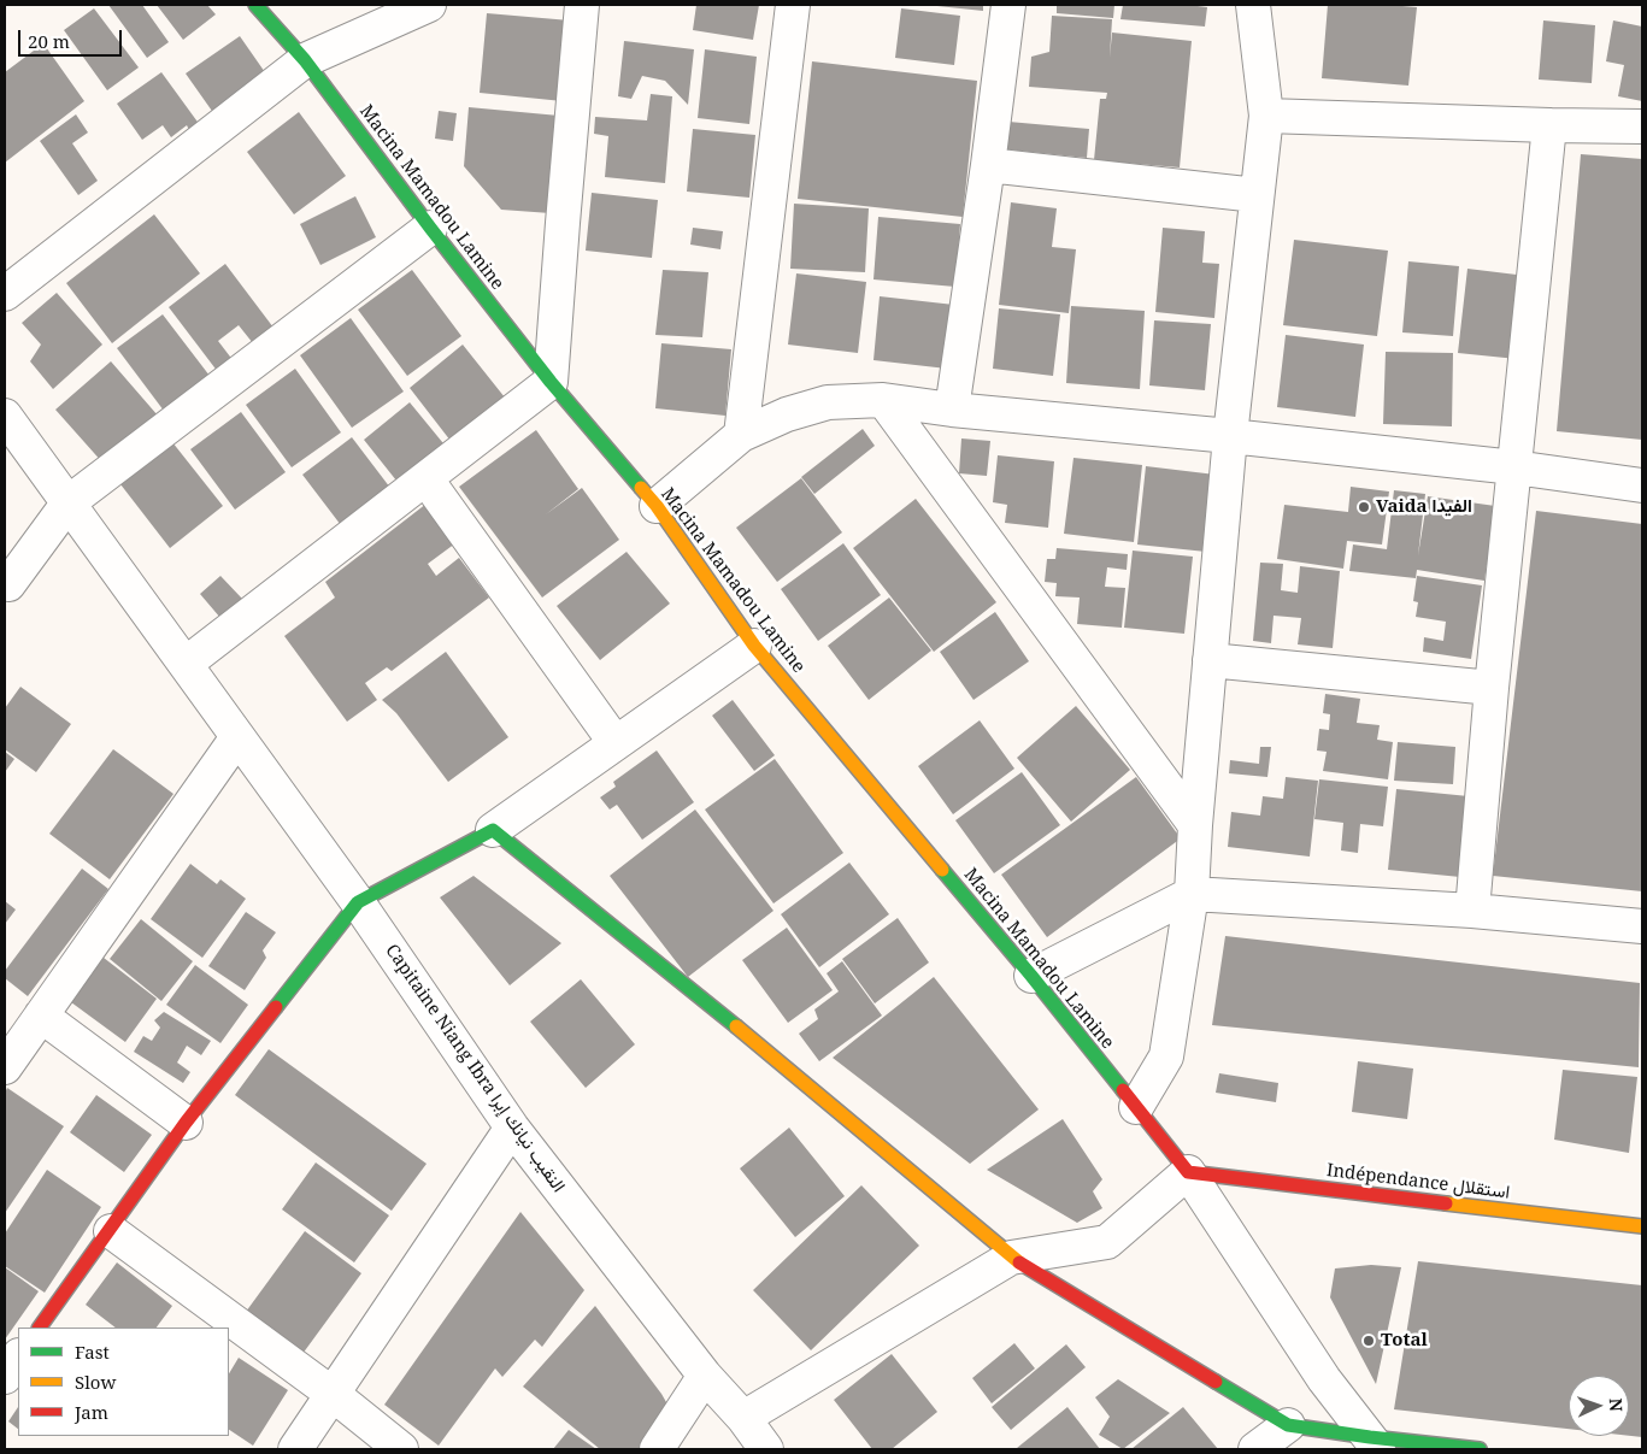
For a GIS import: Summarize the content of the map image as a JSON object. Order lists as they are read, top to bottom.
{
  "streets": {
    "street": ["Macina Mamadou Lamine", "Capitaine Niang Ibra النقيب نيانك إبرا", "Indépendance استقلال"]
  },
  "crossings": [
    ["Macina Mamadou Lamine", "Indépendance استقلال"]
  ],
  "places": ["Vaida الفيدا", "Total"],
  "legend": ["Fast", "Slow", "Jam"],
  "scale_bar": "20 m",
  "north": "right"
}
